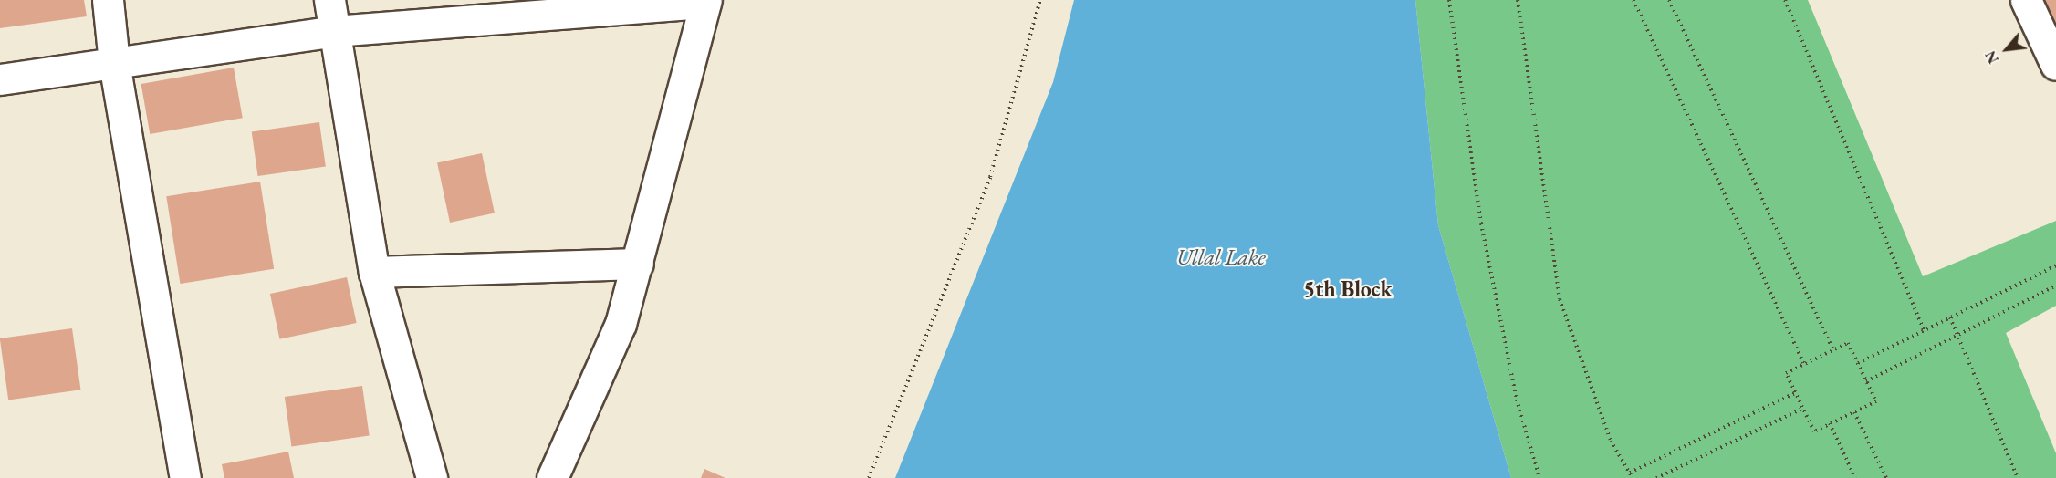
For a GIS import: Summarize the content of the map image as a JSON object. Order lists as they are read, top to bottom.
{
  "districts": ["5th Block"],
  "water": ["Ullal Lake"],
  "north": "bottom left"
}
